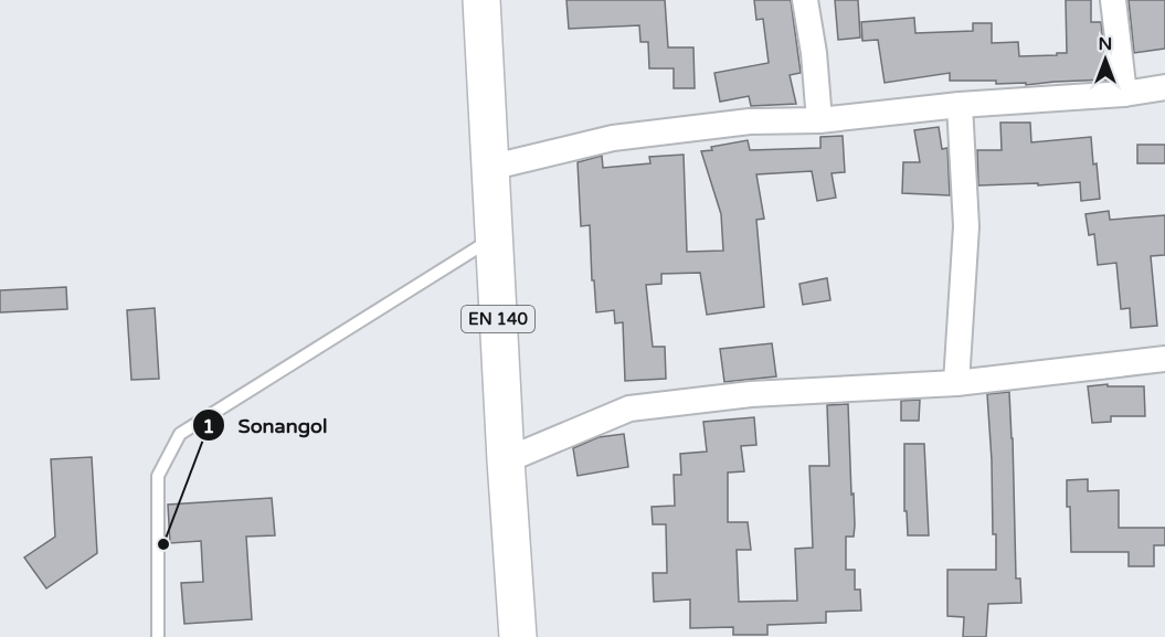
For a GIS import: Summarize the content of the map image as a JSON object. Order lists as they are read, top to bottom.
{
  "streets": {
    "main road": ["EN 140"]
  },
  "places": ["Sonangol"],
  "north": "top"
}
